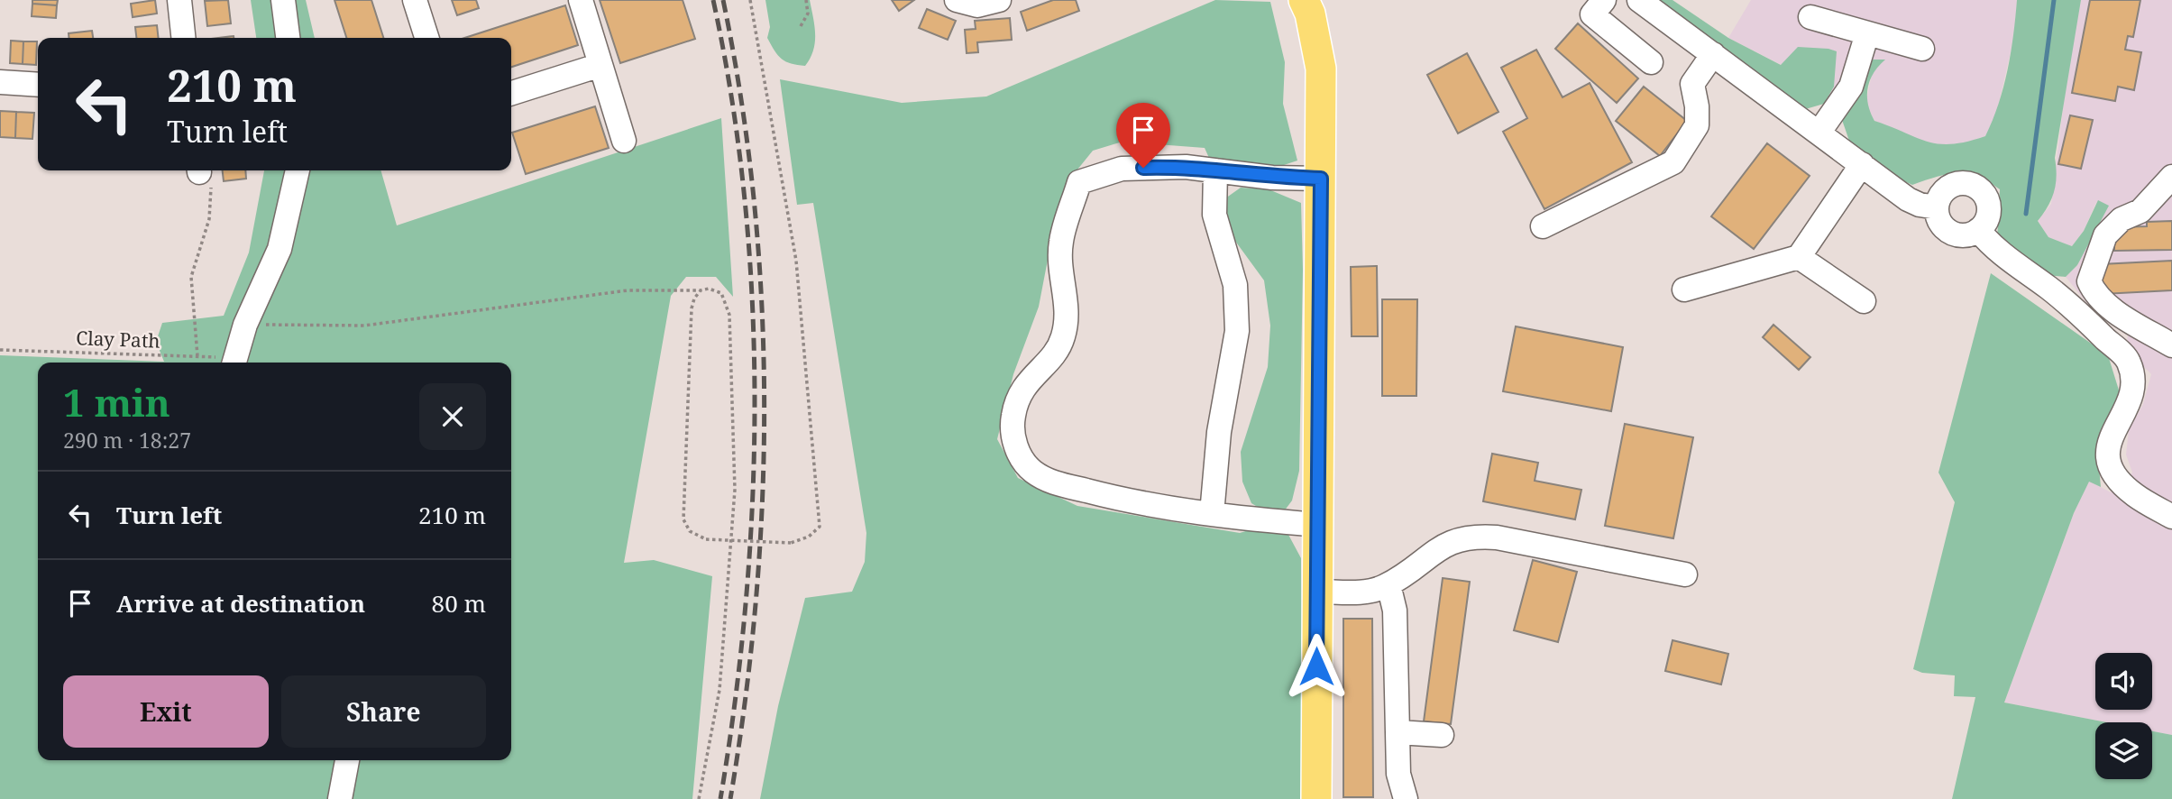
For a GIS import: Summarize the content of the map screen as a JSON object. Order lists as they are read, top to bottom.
{
  "streets": {
    "path": ["Clay Path"]
  },
  "page": {
    "turn": ["210 m", "Turn left"],
    "heading": ["1 min", "290 m · 18:27"],
    "list": [
      {
        "name": "Turn left",
        "value": "210 m"
      },
      {
        "name": "Arrive at destination",
        "value": "80 m"
      }
    ],
    "buttons": ["Exit", "Share"]
  }
}
